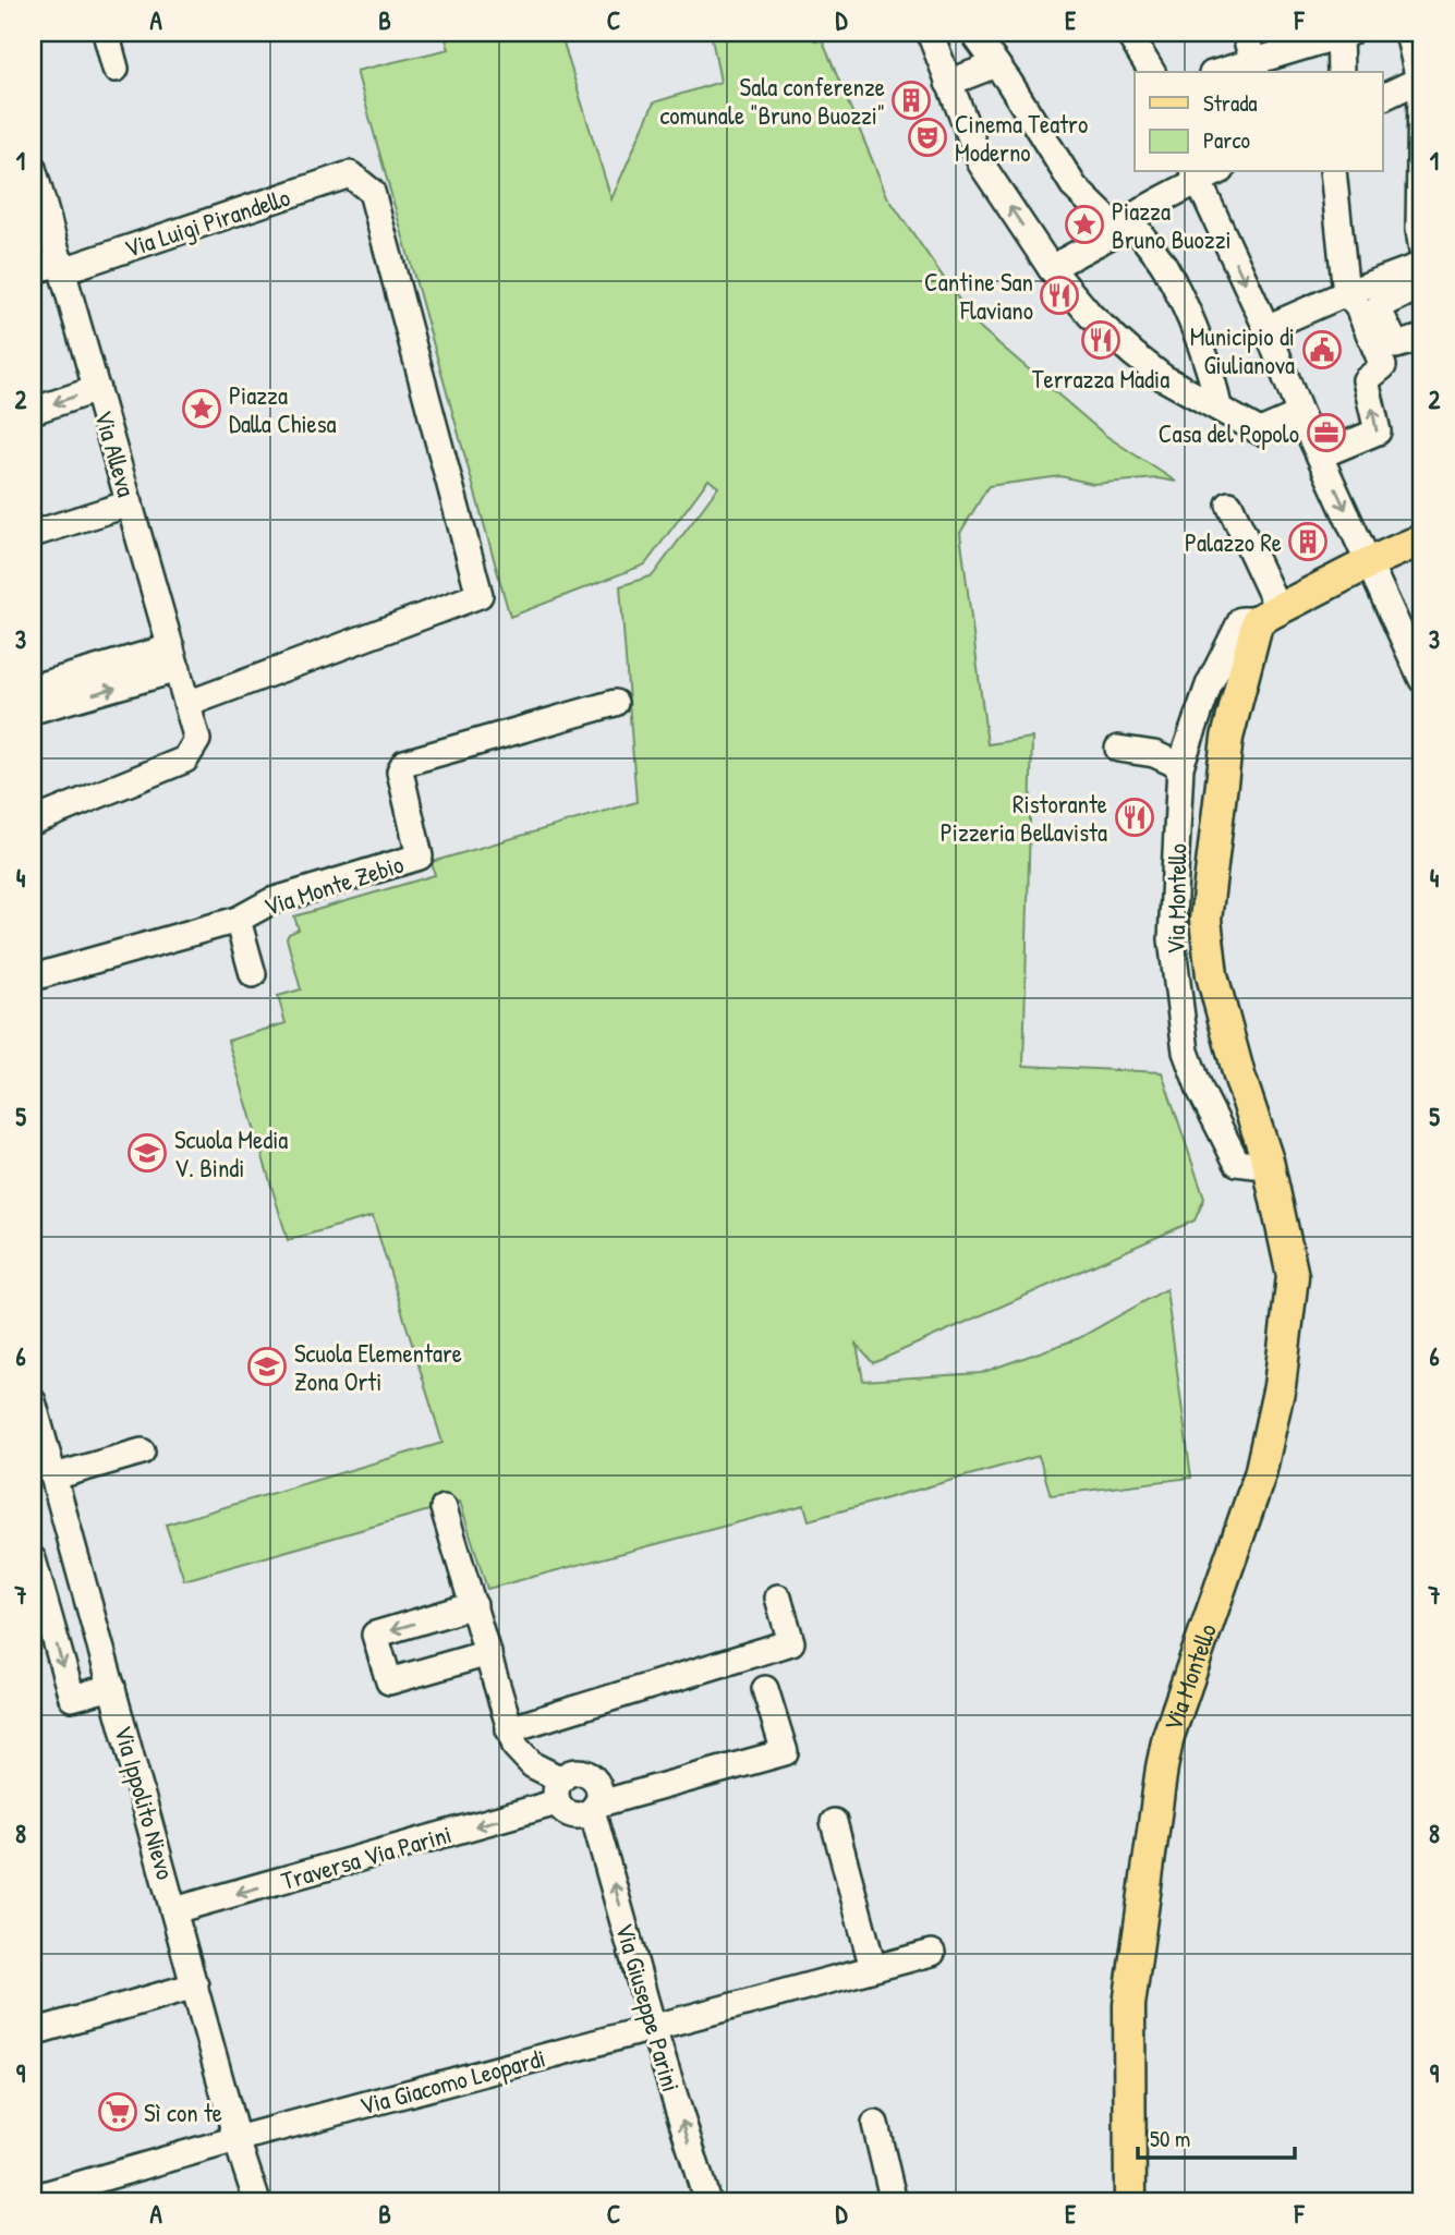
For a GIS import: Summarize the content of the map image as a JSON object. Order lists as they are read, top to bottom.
{
  "streets": {
    "main road": ["Via Montello"],
    "street": [
      "Via Luigi Pirandello",
      "Via Alleva",
      "Via Monte Zebio",
      "Via Ippolito Nievo",
      "Traversa Via Parini",
      "Via Giuseppe Parini",
      "Via Giacomo Leopardi"
    ]
  },
  "crossings": [
    ["Via Luigi Pirandello", "Via Alleva"],
    ["Via Ippolito Nievo", "Traversa Via Parini"],
    ["Via Ippolito Nievo", "Via Giacomo Leopardi"],
    ["Traversa Via Parini", "Via Giuseppe Parini"],
    ["Via Giuseppe Parini", "Via Giacomo Leopardi"]
  ],
  "one_way": ["Traversa Via Parini", "Via Giuseppe Parini"],
  "places": {
    "building": ["Sala conferenze comunale \"Bruno Buozzi\"", "Palazzo Re"],
    "theatre": ["Cinema Teatro Moderno"],
    "place": ["Piazza Bruno Buozzi", "Piazza Dalla Chiesa"],
    "restaurant": ["Cantine San Flaviano", "Terrazza Madia", "Ristorante Pizzeria Bellavista"],
    "public building": ["Municipio di Giulianova"],
    "office": ["Casa del Popolo"],
    "school or university": ["Scuola Media V. Bindi", "Scuola Elementare Zona Orti"],
    "supermarket": ["Sì con te"]
  },
  "legend": ["Strada", "Parco"],
  "scale_bar": "50 m",
  "grid": {
    "columns": [
      "A",
      "B",
      "C",
      "D",
      "E",
      "F"
    ],
    "rows": [
      "1",
      "2",
      "3",
      "4",
      "5",
      "6",
      "7",
      "8",
      "9"
    ]
  }
}
